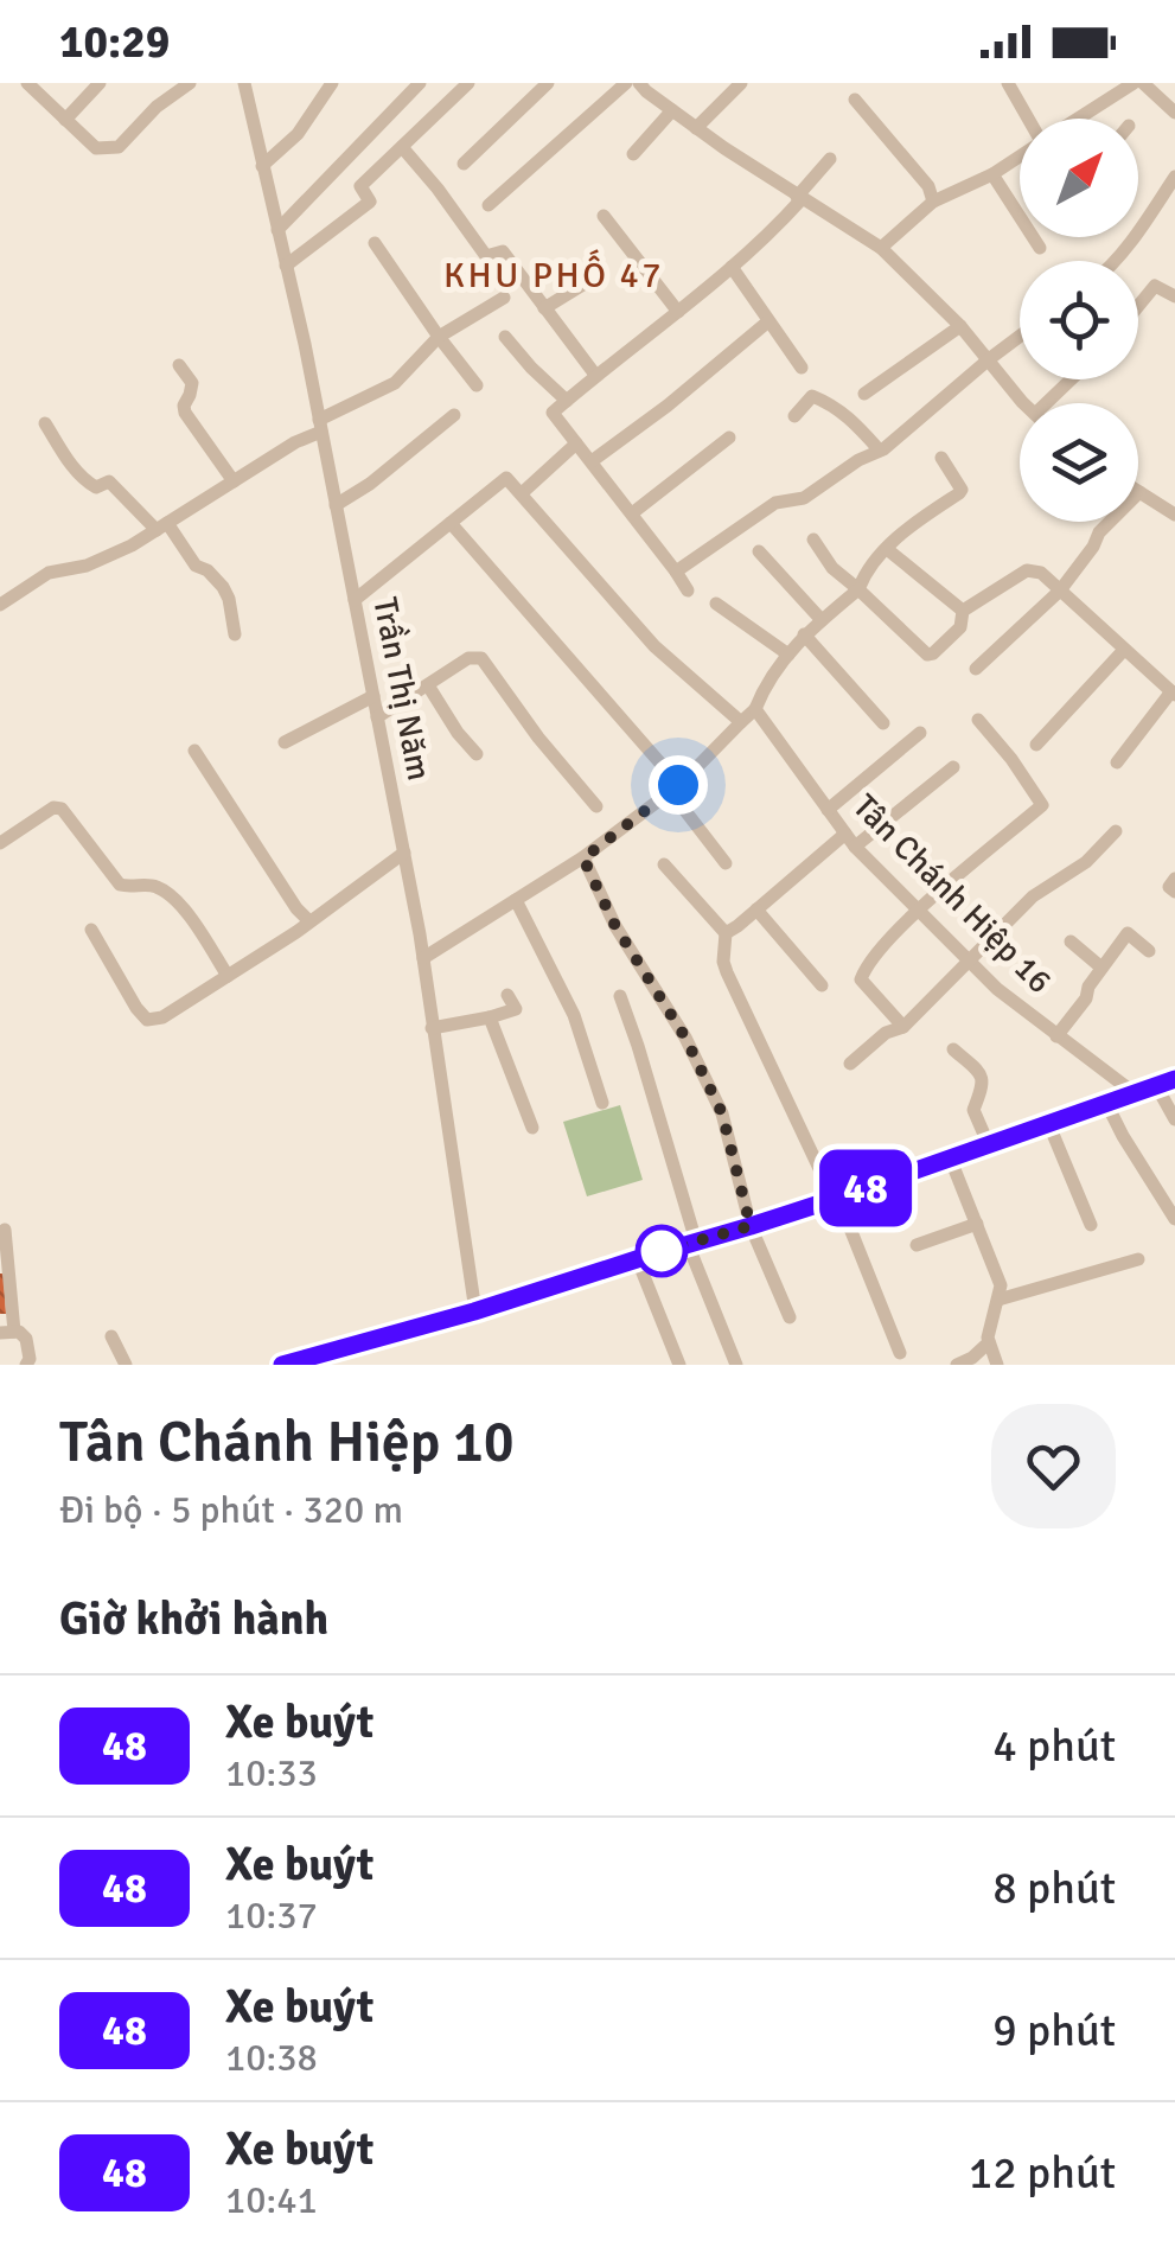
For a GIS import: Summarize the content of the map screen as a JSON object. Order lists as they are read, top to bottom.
{
  "streets": {
    "street": ["Trần Thị Năm", "Tân Chánh Hiệp 16"]
  },
  "districts": ["KHU PHỐ 47"],
  "lines": ["bus line 48"],
  "north": "top right",
  "page": {
    "status": "10:29",
    "on_map": "48",
    "heading": [
      ["Tân Chánh Hiệp 10", "Đi bộ · 5 phút · 320 m"],
      "Giờ khởi hành"
    ],
    "list": [
      {
        "mark": "48",
        "name": "Xe buýt",
        "note": "10:33",
        "value": "4 phút"
      },
      {
        "mark": "48",
        "name": "Xe buýt",
        "note": "10:37",
        "value": "8 phút"
      },
      {
        "mark": "48",
        "name": "Xe buýt",
        "note": "10:38",
        "value": "9 phút"
      },
      {
        "mark": "48",
        "name": "Xe buýt",
        "note": "10:41",
        "value": "12 phút"
      }
    ]
  }
}
